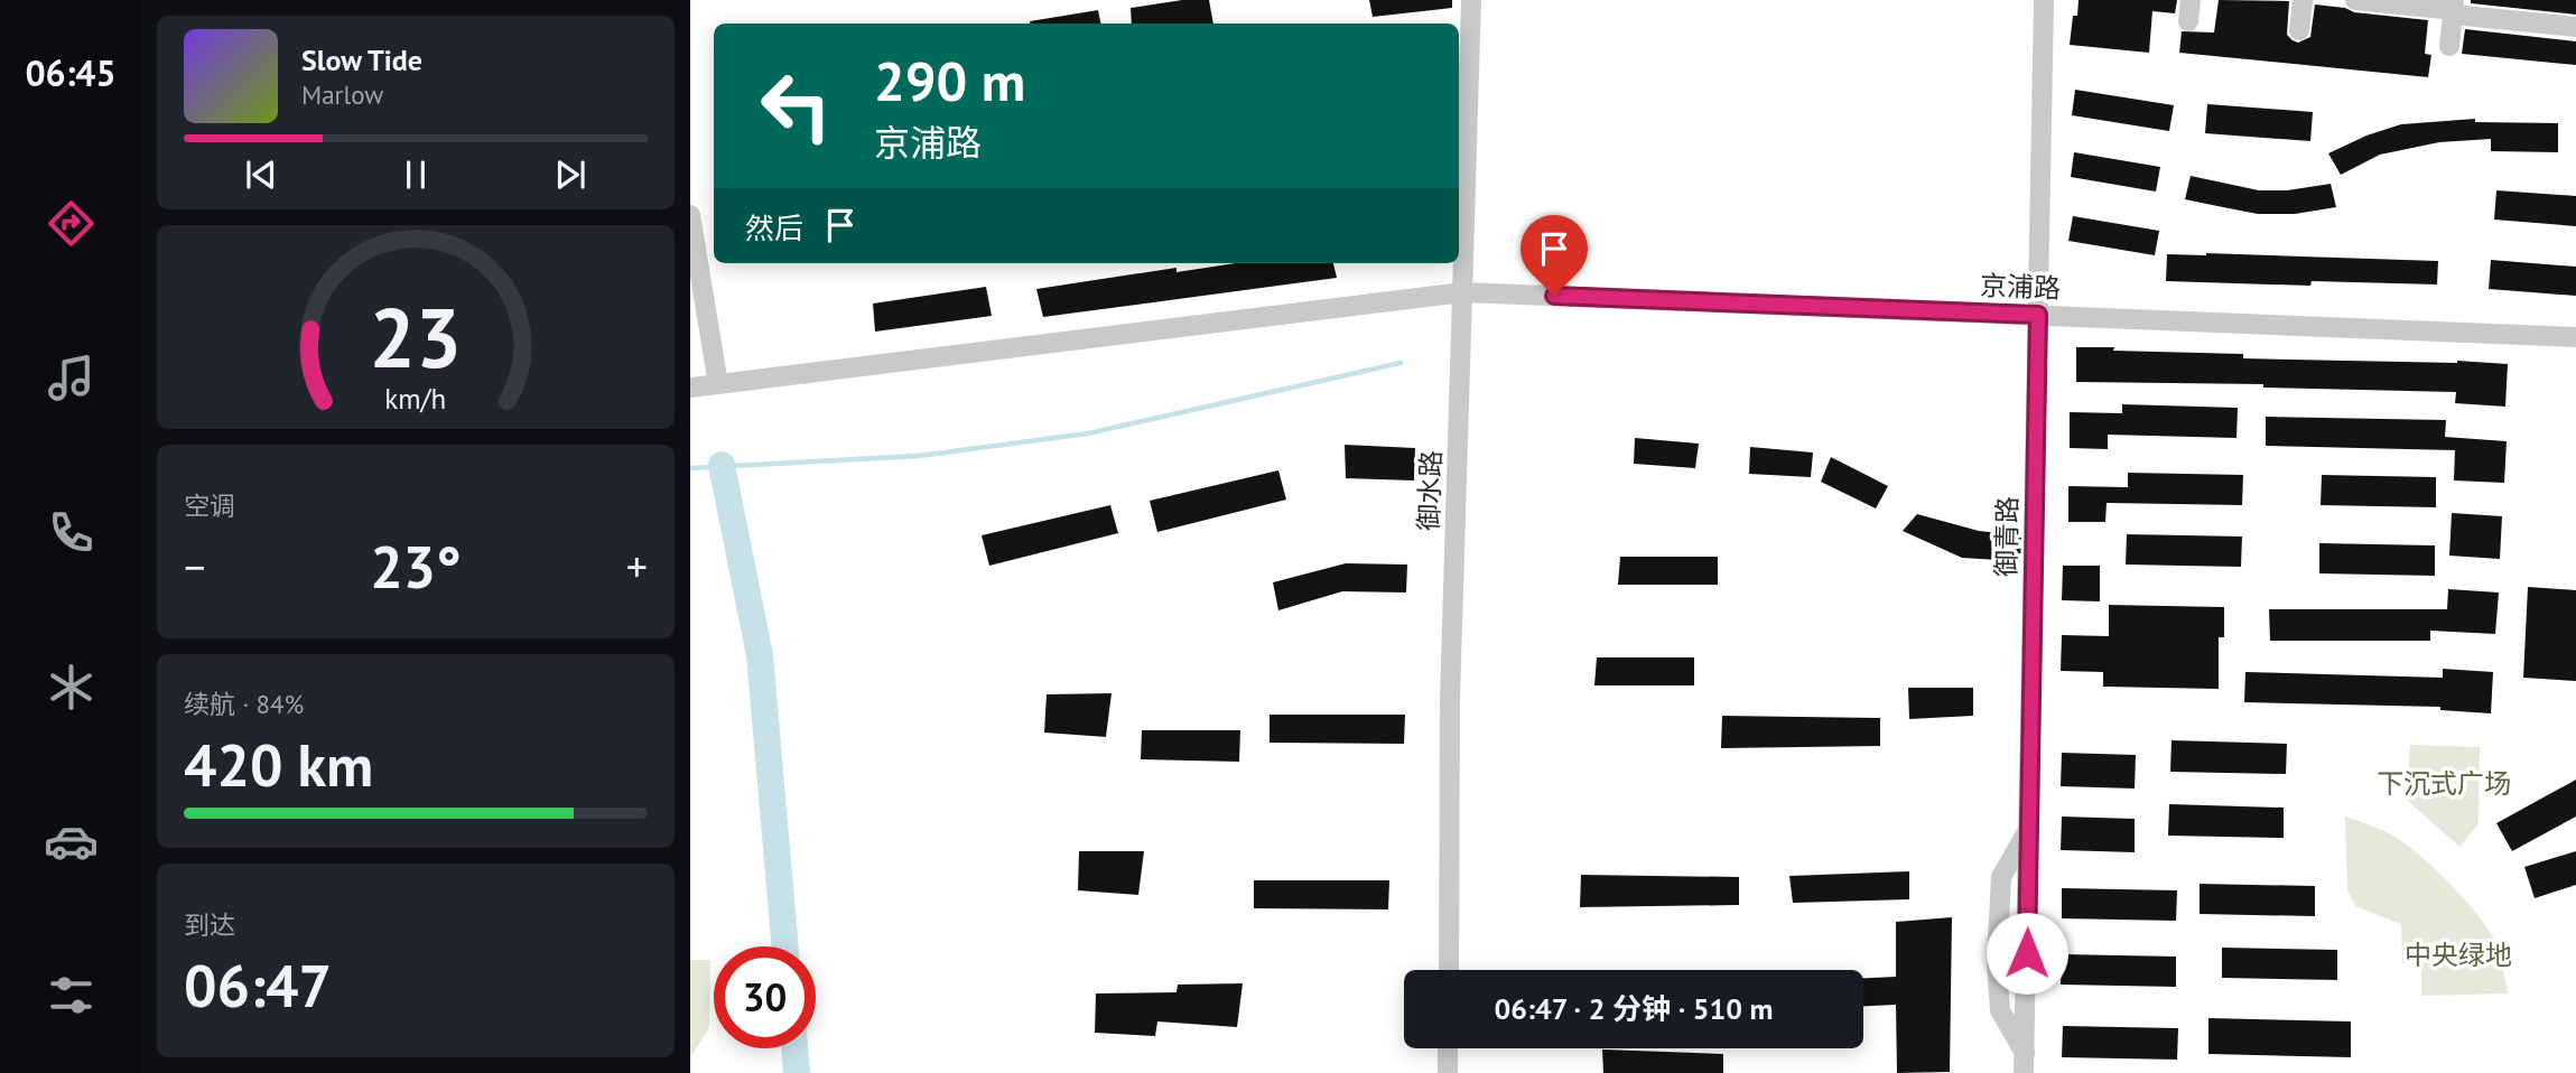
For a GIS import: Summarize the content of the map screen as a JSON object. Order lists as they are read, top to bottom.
{
  "streets": {
    "street": ["京浦路", "御水路", "御青路"]
  },
  "crossings": [
    ["京浦路", "御水路"],
    ["京浦路", "御青路"]
  ],
  "parks": ["下沉式广场", "中央绿地"],
  "page": {
    "tabs": "06:45",
    "turn": ["290 m", "京浦路"],
    "song": ["Slow Tide", "Marlow"],
    "then": "然后",
    "tile": [
      "空调",
      ["续航 · 84%", "420 km"],
      ["到达", "06:47"]
    ],
    "heat": ["−", "23°", "+"],
    "limit": "30",
    "trip": "06:47 · 2 分钟 · 510 m",
    "gauge": ["23", "km/h"]
  }
}
